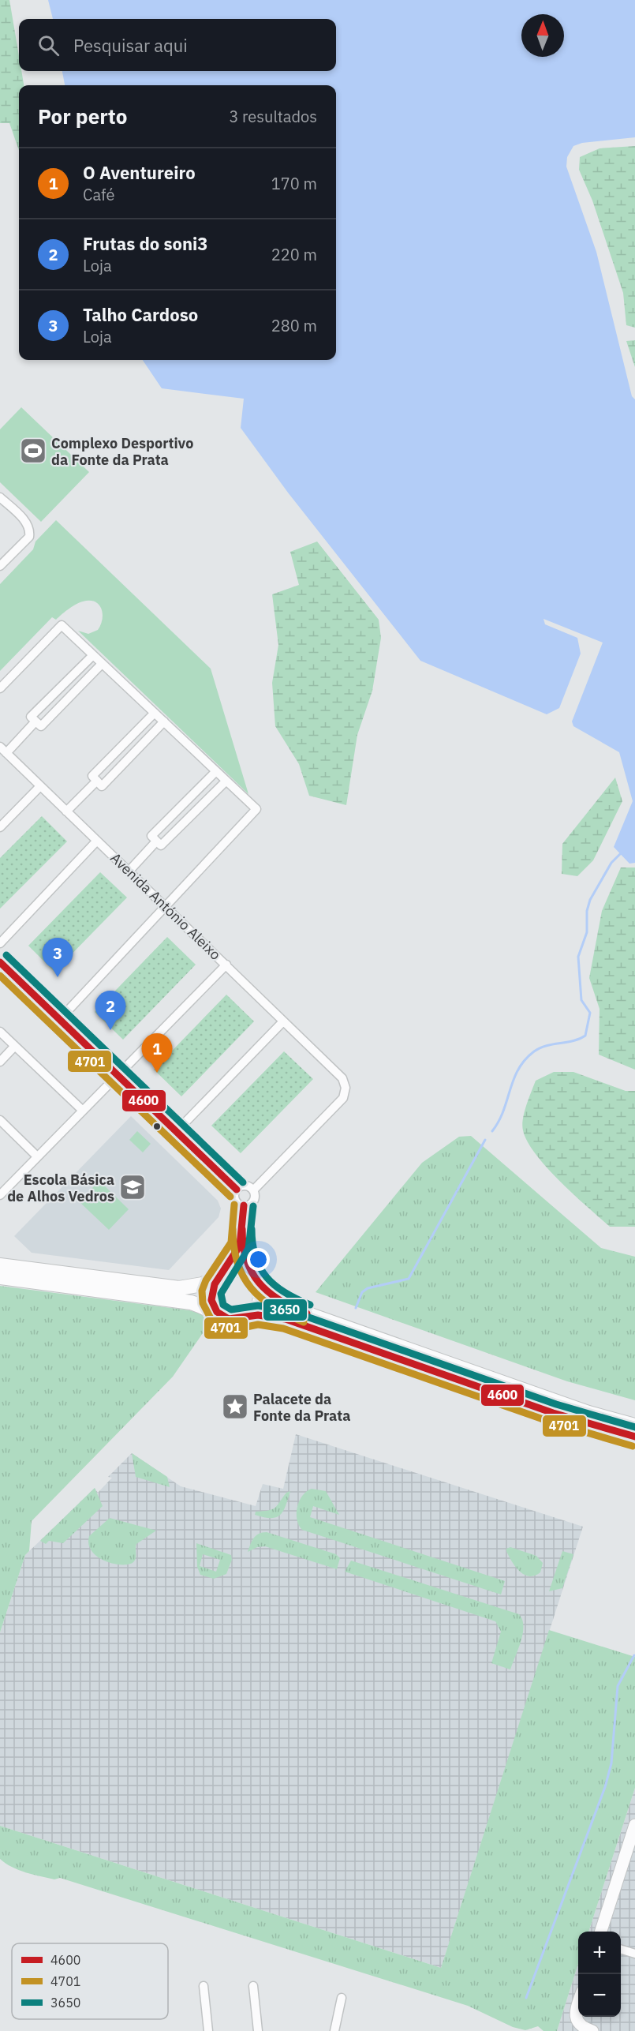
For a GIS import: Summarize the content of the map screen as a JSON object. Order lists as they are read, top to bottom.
{
  "streets": {
    "street": ["Avenida António Aleixo"]
  },
  "places": {
    "sports": ["Complexo Desportivo da Fonte da Prata"],
    "school or university": ["Escola Básica de Alhos Vedros"],
    "place": ["Palacete da Fonte da Prata"]
  },
  "lines": ["transit line 3650", "transit line 4600", "transit line 4701"],
  "legend": ["4600", "4701", "3650"],
  "north": "top",
  "page": {
    "search": "Pesquisar aqui",
    "heading": ["Por perto", "3 resultados"],
    "list": [
      {
        "mark": "1",
        "name": "O Aventureiro",
        "note": "Café",
        "value": "170 m"
      },
      {
        "mark": "2",
        "name": "Frutas do soni3",
        "note": "Loja",
        "value": "220 m"
      },
      {
        "mark": "3",
        "name": "Talho Cardoso",
        "note": "Loja",
        "value": "280 m"
      }
    ],
    "pins": ["3", "2", "1"],
    "map_buttons": ["+", "−"]
  }
}
